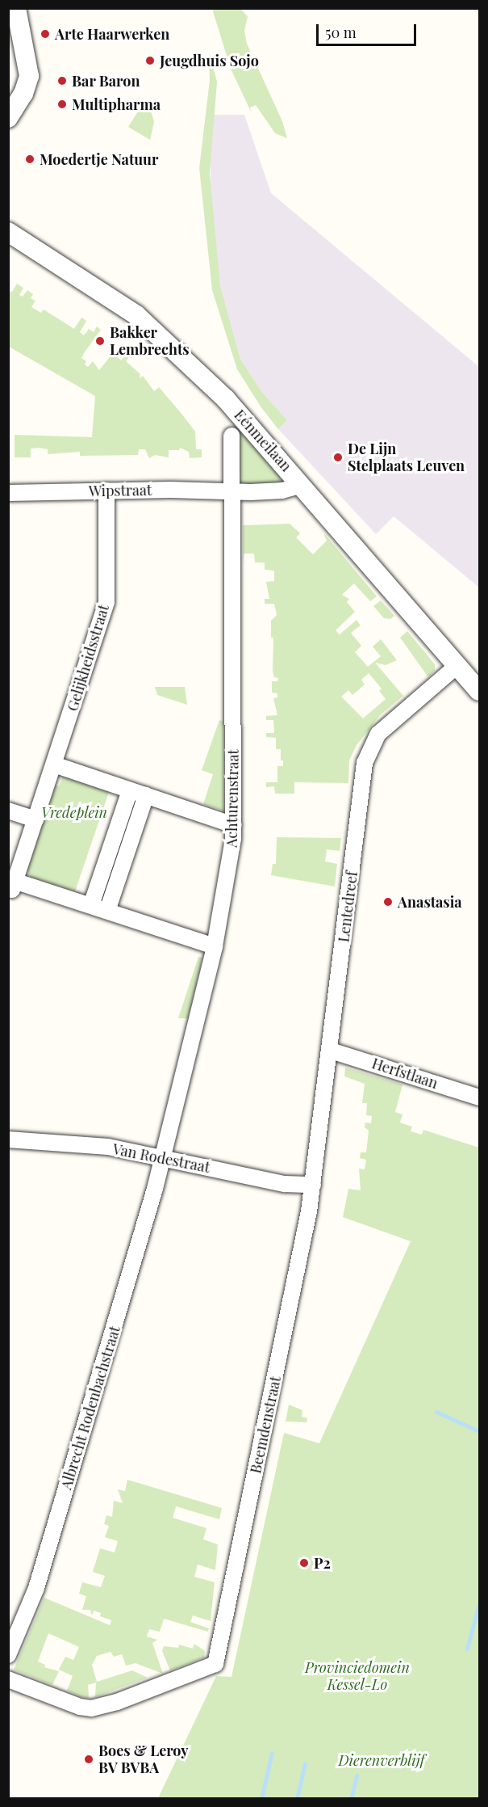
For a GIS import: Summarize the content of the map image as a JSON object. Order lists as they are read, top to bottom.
{
  "streets": {
    "street": [
      "Eénmeilaan",
      "Wipstraat",
      "Gelijkheidsstraat",
      "Achturenstraat",
      "Lentedreef",
      "Herfstlaan",
      "Van Rodestraat",
      "Albrecht Rodenbachstraat",
      "Beemdenstraat"
    ]
  },
  "crossings": [
    ["Eénmeilaan", "Wipstraat"],
    ["Eénmeilaan", "Lentedreef"],
    ["Wipstraat", "Gelijkheidsstraat"],
    ["Wipstraat", "Achturenstraat"],
    ["Achturenstraat", "Van Rodestraat"],
    ["Achturenstraat", "Albrecht Rodenbachstraat"],
    ["Lentedreef", "Herfstlaan"],
    ["Lentedreef", "Van Rodestraat"],
    ["Lentedreef", "Beemdenstraat"],
    ["Van Rodestraat", "Albrecht Rodenbachstraat"],
    ["Van Rodestraat", "Beemdenstraat"]
  ],
  "parks": ["Vredeplein", "Provinciedomein Kessel-Lo", "Dierenverblijf"],
  "places": [
    "Arte Haarwerken",
    "Jeugdhuis Sojo",
    "Bar Baron",
    "Multipharma",
    "Moedertje Natuur",
    "Bakker Lembrechts",
    "De Lijn Stelplaats Leuven",
    "Anastasia",
    "P2",
    "Boes & Leroy BV BVBA"
  ],
  "scale_bar": "50 m"
}
